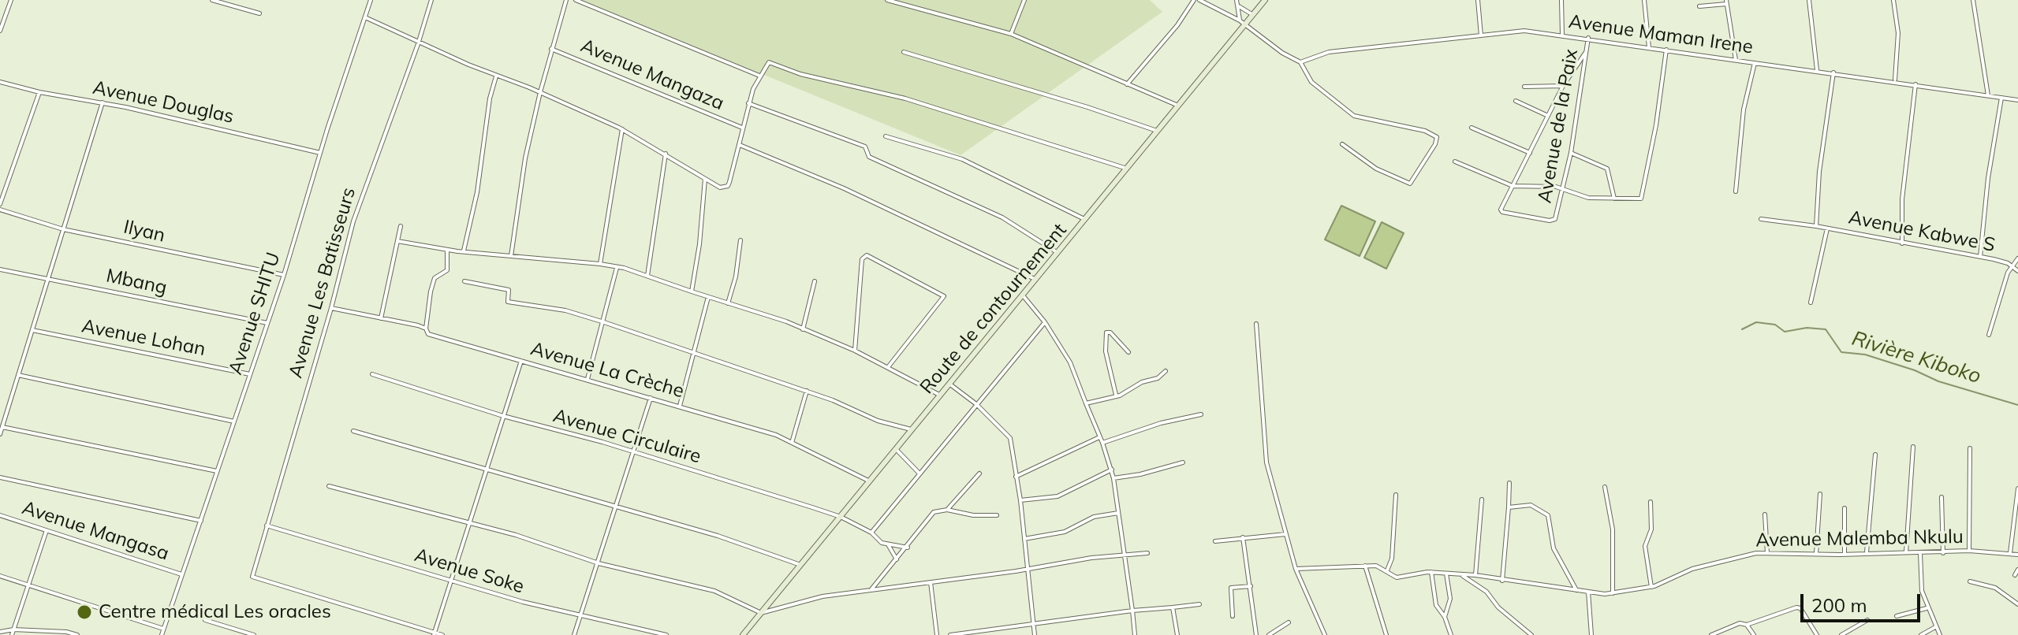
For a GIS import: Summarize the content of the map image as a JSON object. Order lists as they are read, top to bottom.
{
  "streets": {
    "street": [
      "Avenue Maman Irene",
      "Avenue Mangaza",
      "Avenue Douglas",
      "Avenue de la Paix",
      "Ilyan",
      "Avenue Kabwe S",
      "Mbang",
      "Avenue Les Batisseurs",
      "Route de contournement",
      "Avenue SHITU",
      "Avenue Lohan",
      "Avenue La Crèche",
      "Avenue Circulaire",
      "Avenue Mangasa",
      "Avenue Malemba Nkulu",
      "Avenue Soke"
    ]
  },
  "crossings": [
    ["Avenue Maman Irene", "Avenue de la Paix"],
    ["Avenue Douglas", "Avenue SHITU"],
    ["Ilyan", "Avenue SHITU"],
    ["Mbang", "Avenue SHITU"],
    ["Avenue Les Batisseurs", "Avenue La Crèche"],
    ["Avenue Les Batisseurs", "Avenue Soke"],
    ["Route de contournement", "Avenue La Crèche"],
    ["Route de contournement", "Avenue Circulaire"],
    ["Avenue SHITU", "Avenue Lohan"],
    ["Avenue SHITU", "Avenue Mangasa"]
  ],
  "water": ["Rivière Kiboko"],
  "places": ["Centre médical Les oracles"],
  "scale_bar": "200 m"
}
